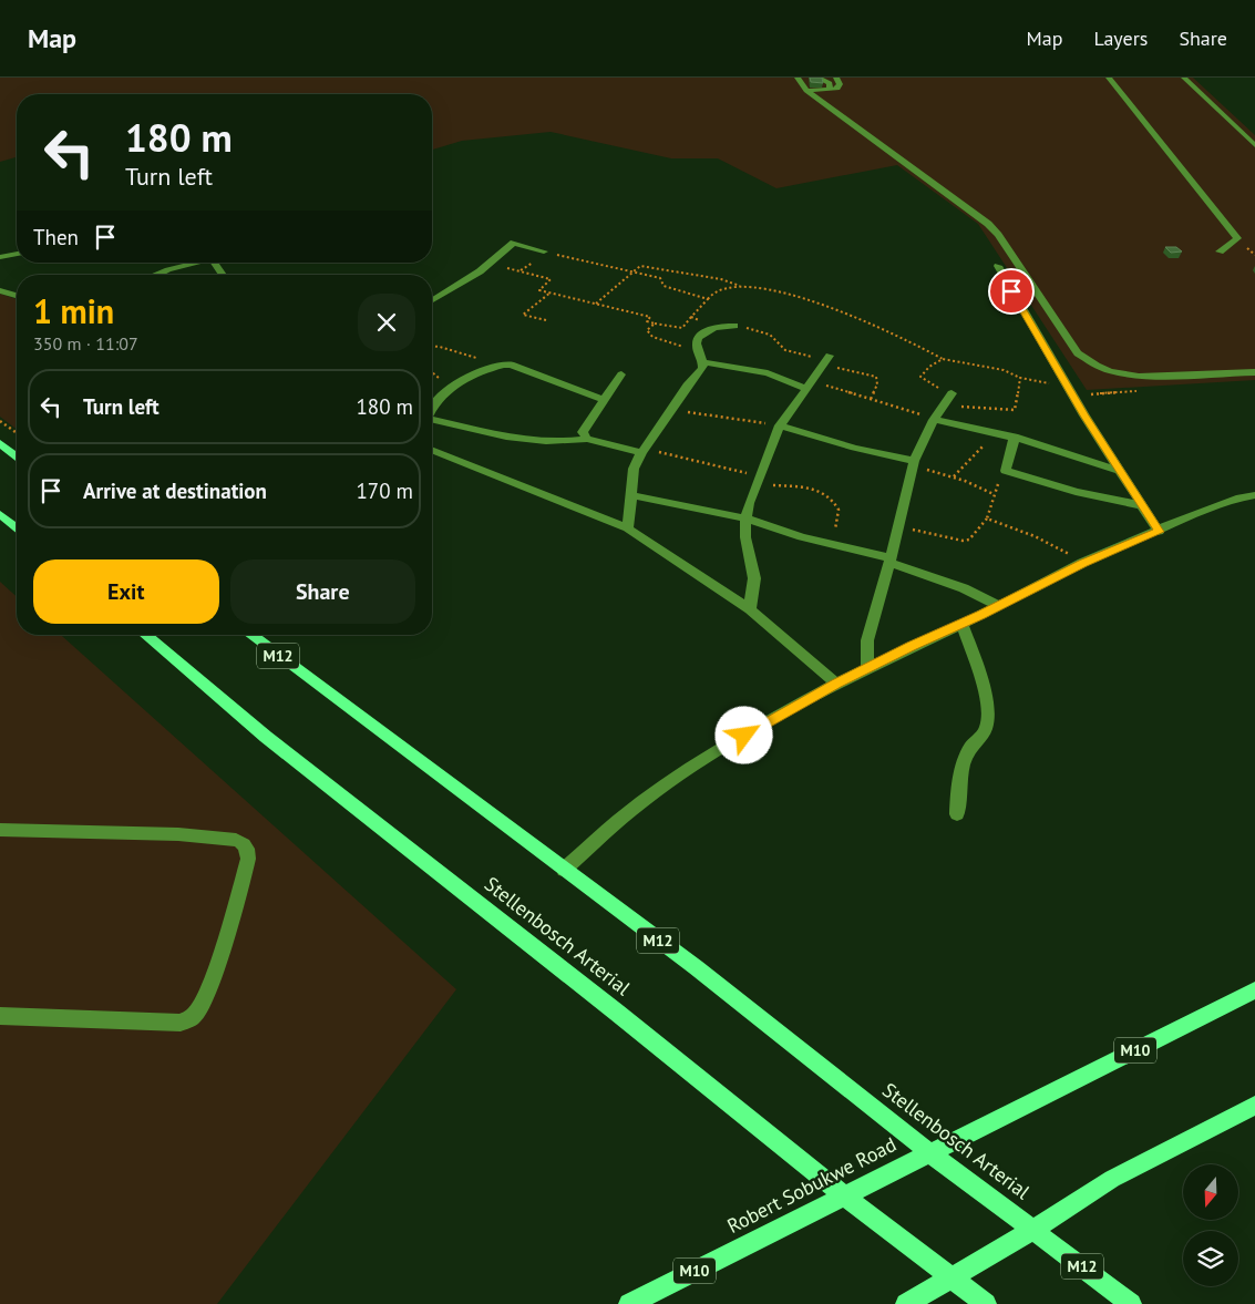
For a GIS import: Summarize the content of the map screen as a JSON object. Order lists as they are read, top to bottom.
{
  "streets": {
    "main road": [
      "M12",
      "Stellenbosch Arterial",
      "M10",
      "Robert Sobukwe Road"
    ]
  },
  "crossings": [
    ["M12", "Stellenbosch Arterial"],
    ["Stellenbosch Arterial", "Robert Sobukwe Road"]
  ],
  "north": "bottom",
  "page": {
    "header": "Map",
    "nav": ["Map", "Layers", "Share"],
    "turn": ["180 m", "Turn left"],
    "then": "Then",
    "heading": ["1 min", "350 m · 11:07"],
    "list": [
      {
        "name": "Turn left",
        "value": "180 m"
      },
      {
        "name": "Arrive at destination",
        "value": "170 m"
      }
    ],
    "buttons": ["Exit", "Share"]
  }
}
